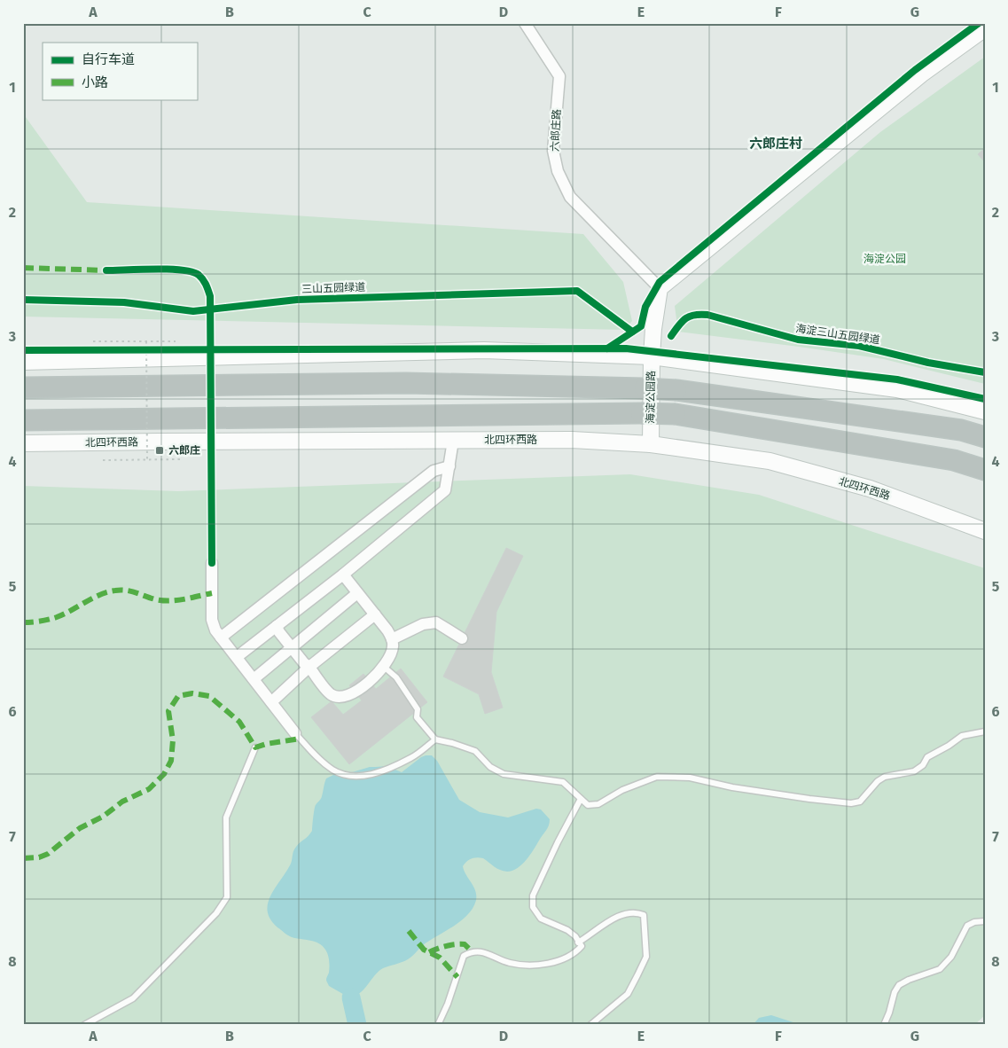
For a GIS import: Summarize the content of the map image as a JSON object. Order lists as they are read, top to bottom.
{
  "streets": {
    "street": ["六郎庄路", "海淀公园路", "北四环西路"],
    "cycle path": ["三山五园绿道", "海淀三山五园绿道"]
  },
  "crossings": [
    ["六郎庄路", "海淀公园路"],
    ["海淀公园路", "北四环西路"]
  ],
  "districts": ["六郎庄村"],
  "parks": ["海淀公园"],
  "places": {
    "transit": ["六郎庄"]
  },
  "legend": ["自行车道", "小路"],
  "grid": {
    "columns": [
      "A",
      "B",
      "C",
      "D",
      "E",
      "F",
      "G"
    ],
    "rows": [
      "1",
      "2",
      "3",
      "4",
      "5",
      "6",
      "7",
      "8"
    ]
  }
}
